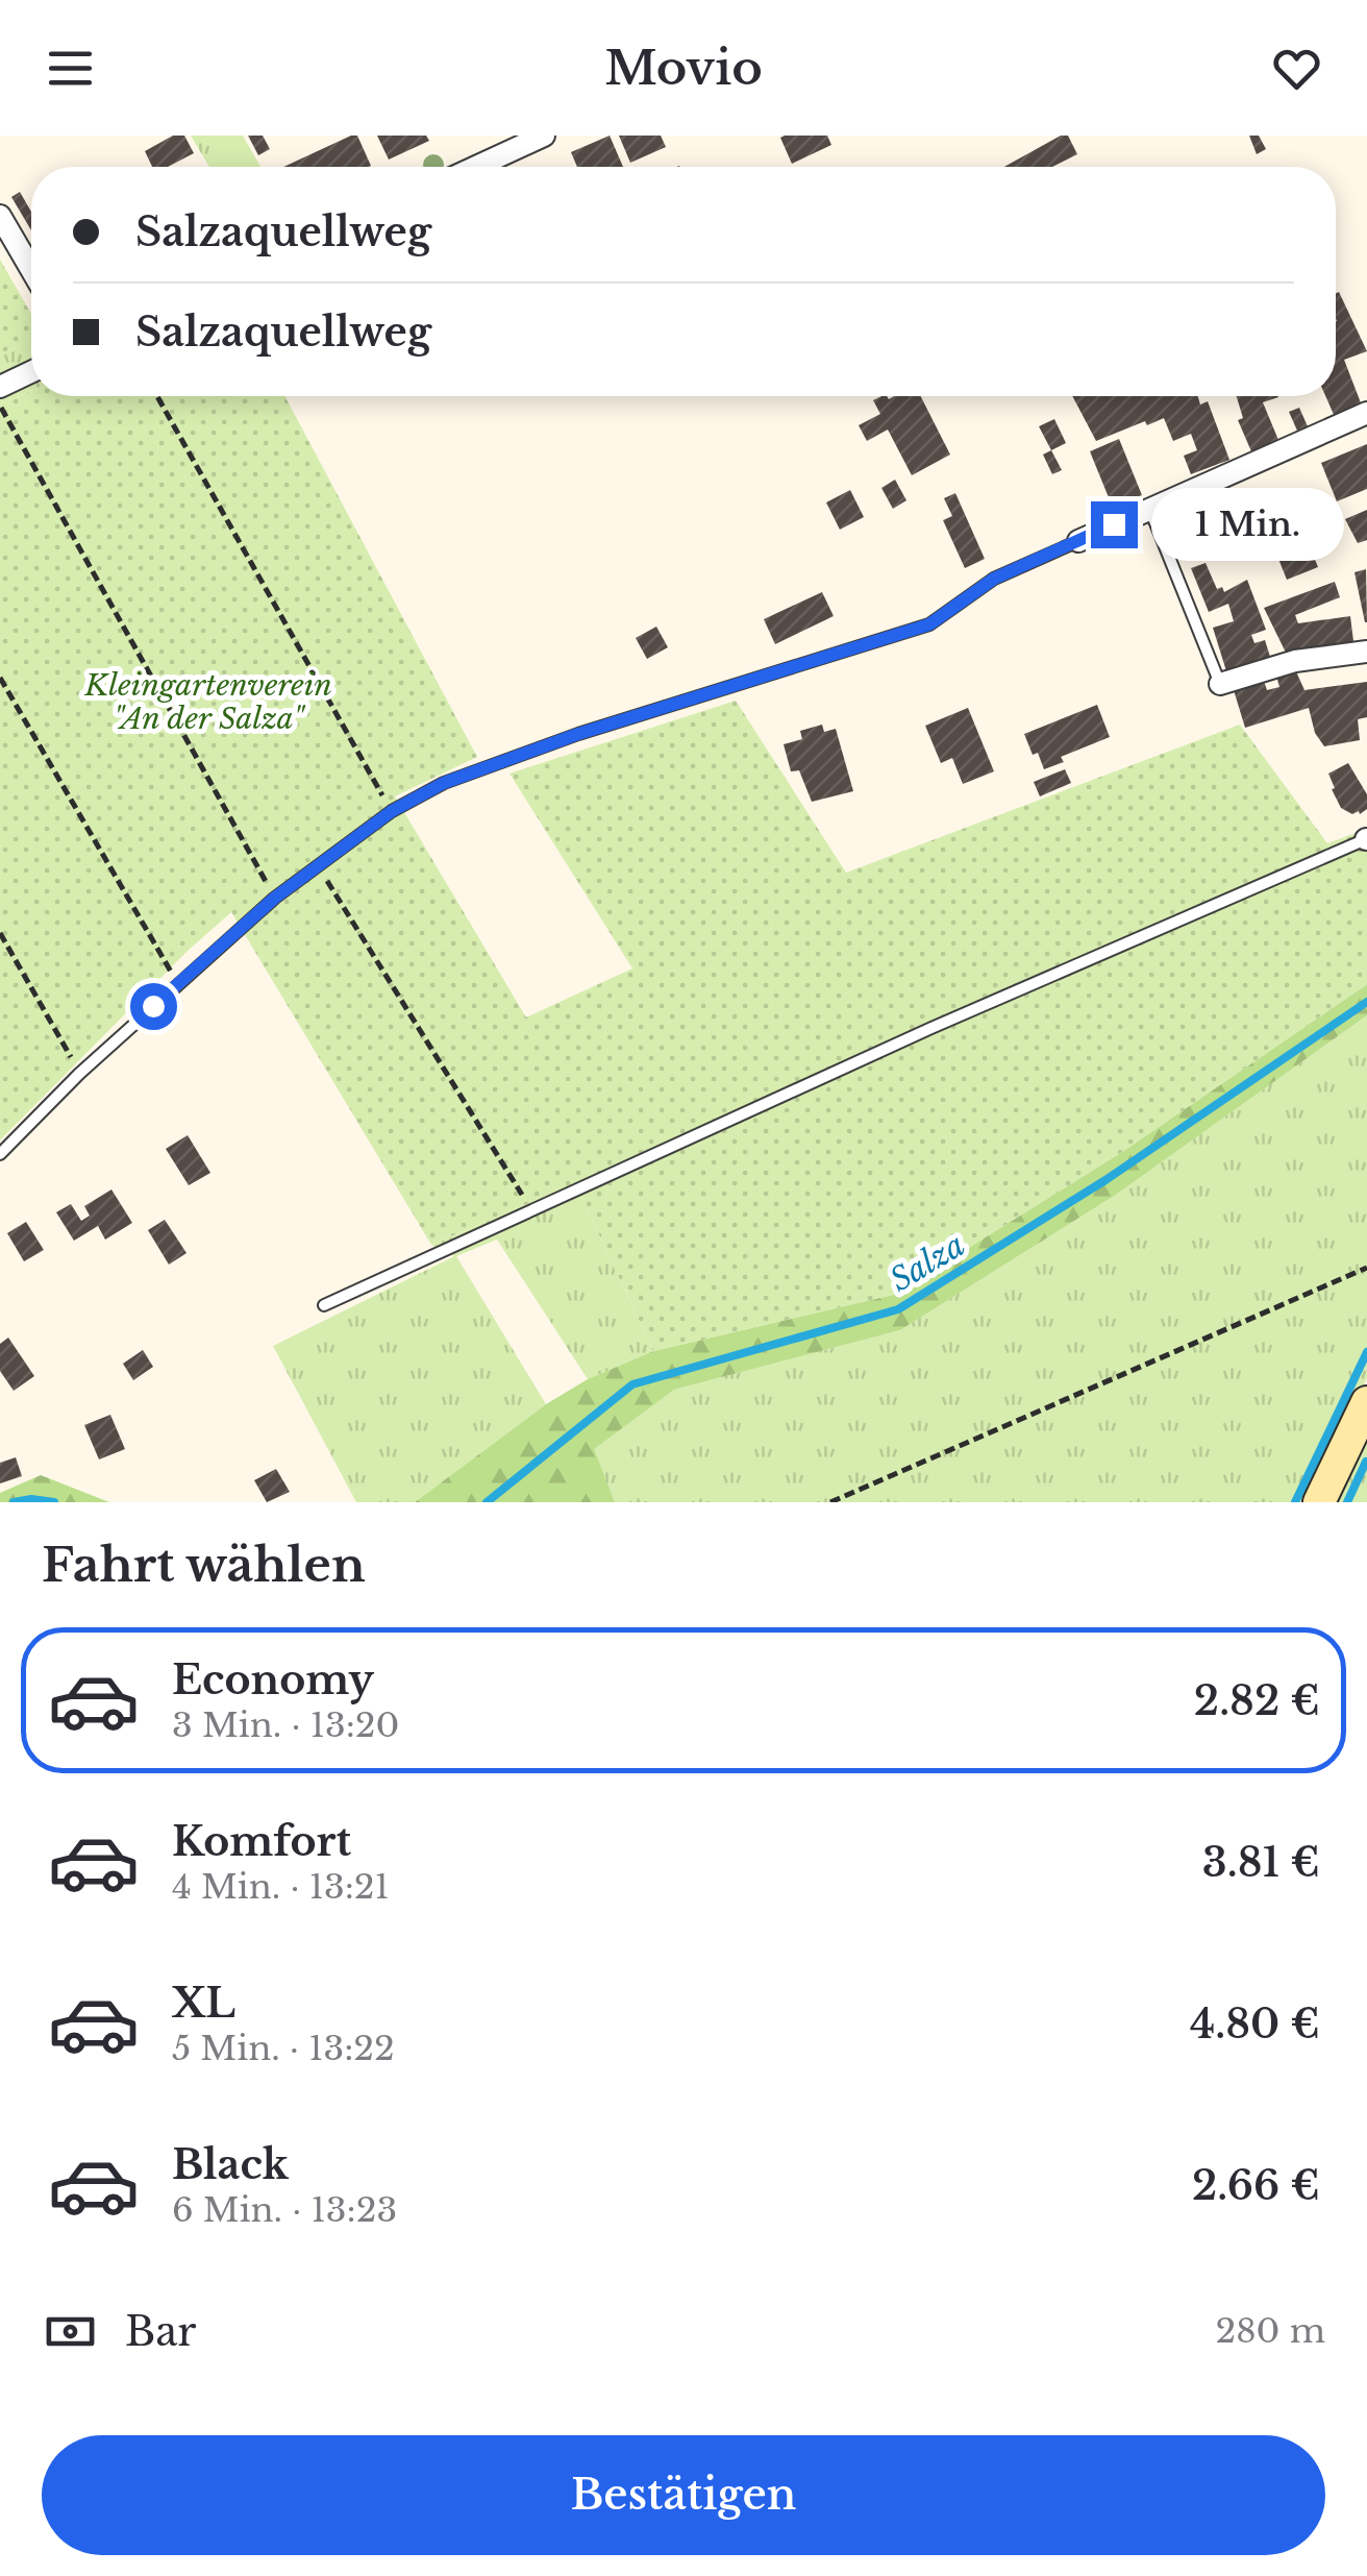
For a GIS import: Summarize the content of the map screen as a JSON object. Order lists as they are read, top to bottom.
{
  "water": ["Salza"],
  "parks": ["Kleingartenverein \"An der Salza\""],
  "page": {
    "header": "Movio",
    "banner": ["Salzaquellweg", "Salzaquellweg"],
    "bubble": "1 Min.",
    "heading": "Fahrt wählen",
    "list": [
      {
        "name": "Economy",
        "note": "3 Min. · 13:20",
        "value": "2.82 €"
      },
      {
        "name": "Komfort",
        "note": "4 Min. · 13:21",
        "value": "3.81 €"
      },
      {
        "name": "XL",
        "note": "5 Min. · 13:22",
        "value": "4.80 €"
      },
      {
        "name": "Black",
        "note": "6 Min. · 13:23",
        "value": "2.66 €"
      }
    ],
    "pay": ["Bar", "280 m"],
    "buttons": "Bestätigen"
  }
}
